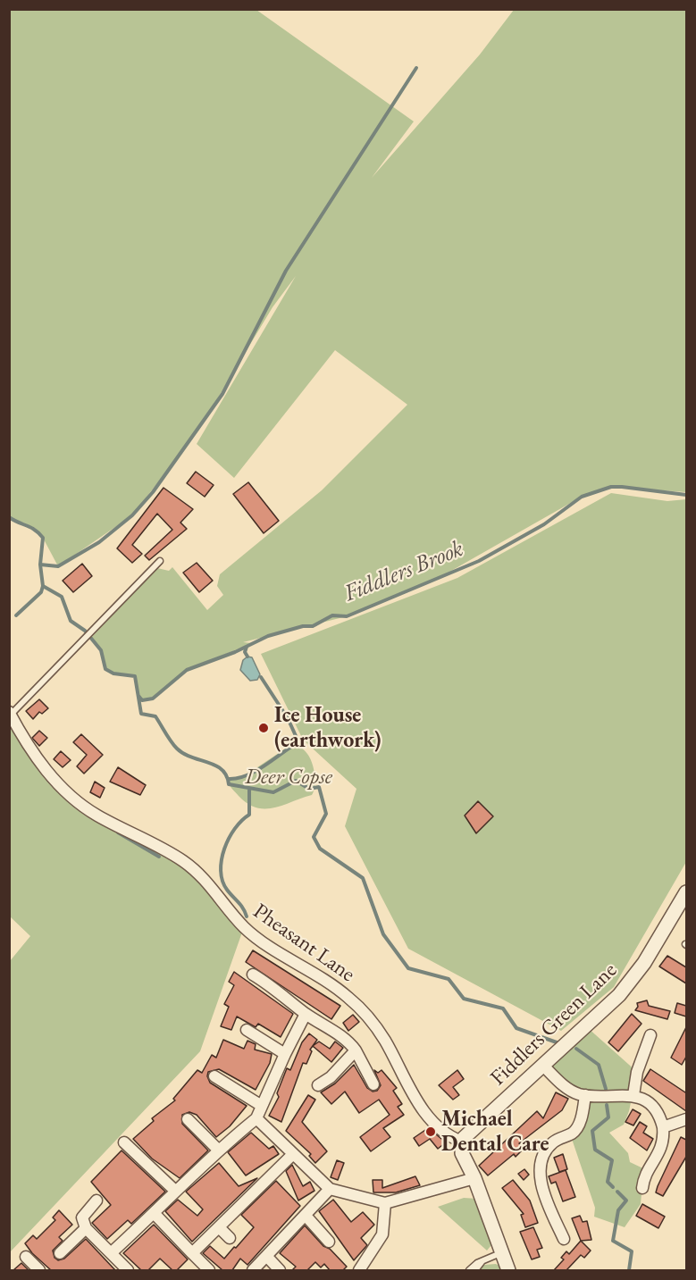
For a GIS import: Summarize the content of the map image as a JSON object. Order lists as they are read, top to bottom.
{
  "streets": {
    "street": ["Pheasant Lane", "Fiddlers Green Lane"]
  },
  "crossings": [
    ["Pheasant Lane", "Fiddlers Green Lane"]
  ],
  "water": ["Fiddlers Brook"],
  "parks": ["Deer Copse"],
  "places": ["Ice House (earthwork)", "Michael Dental Care"]
}
